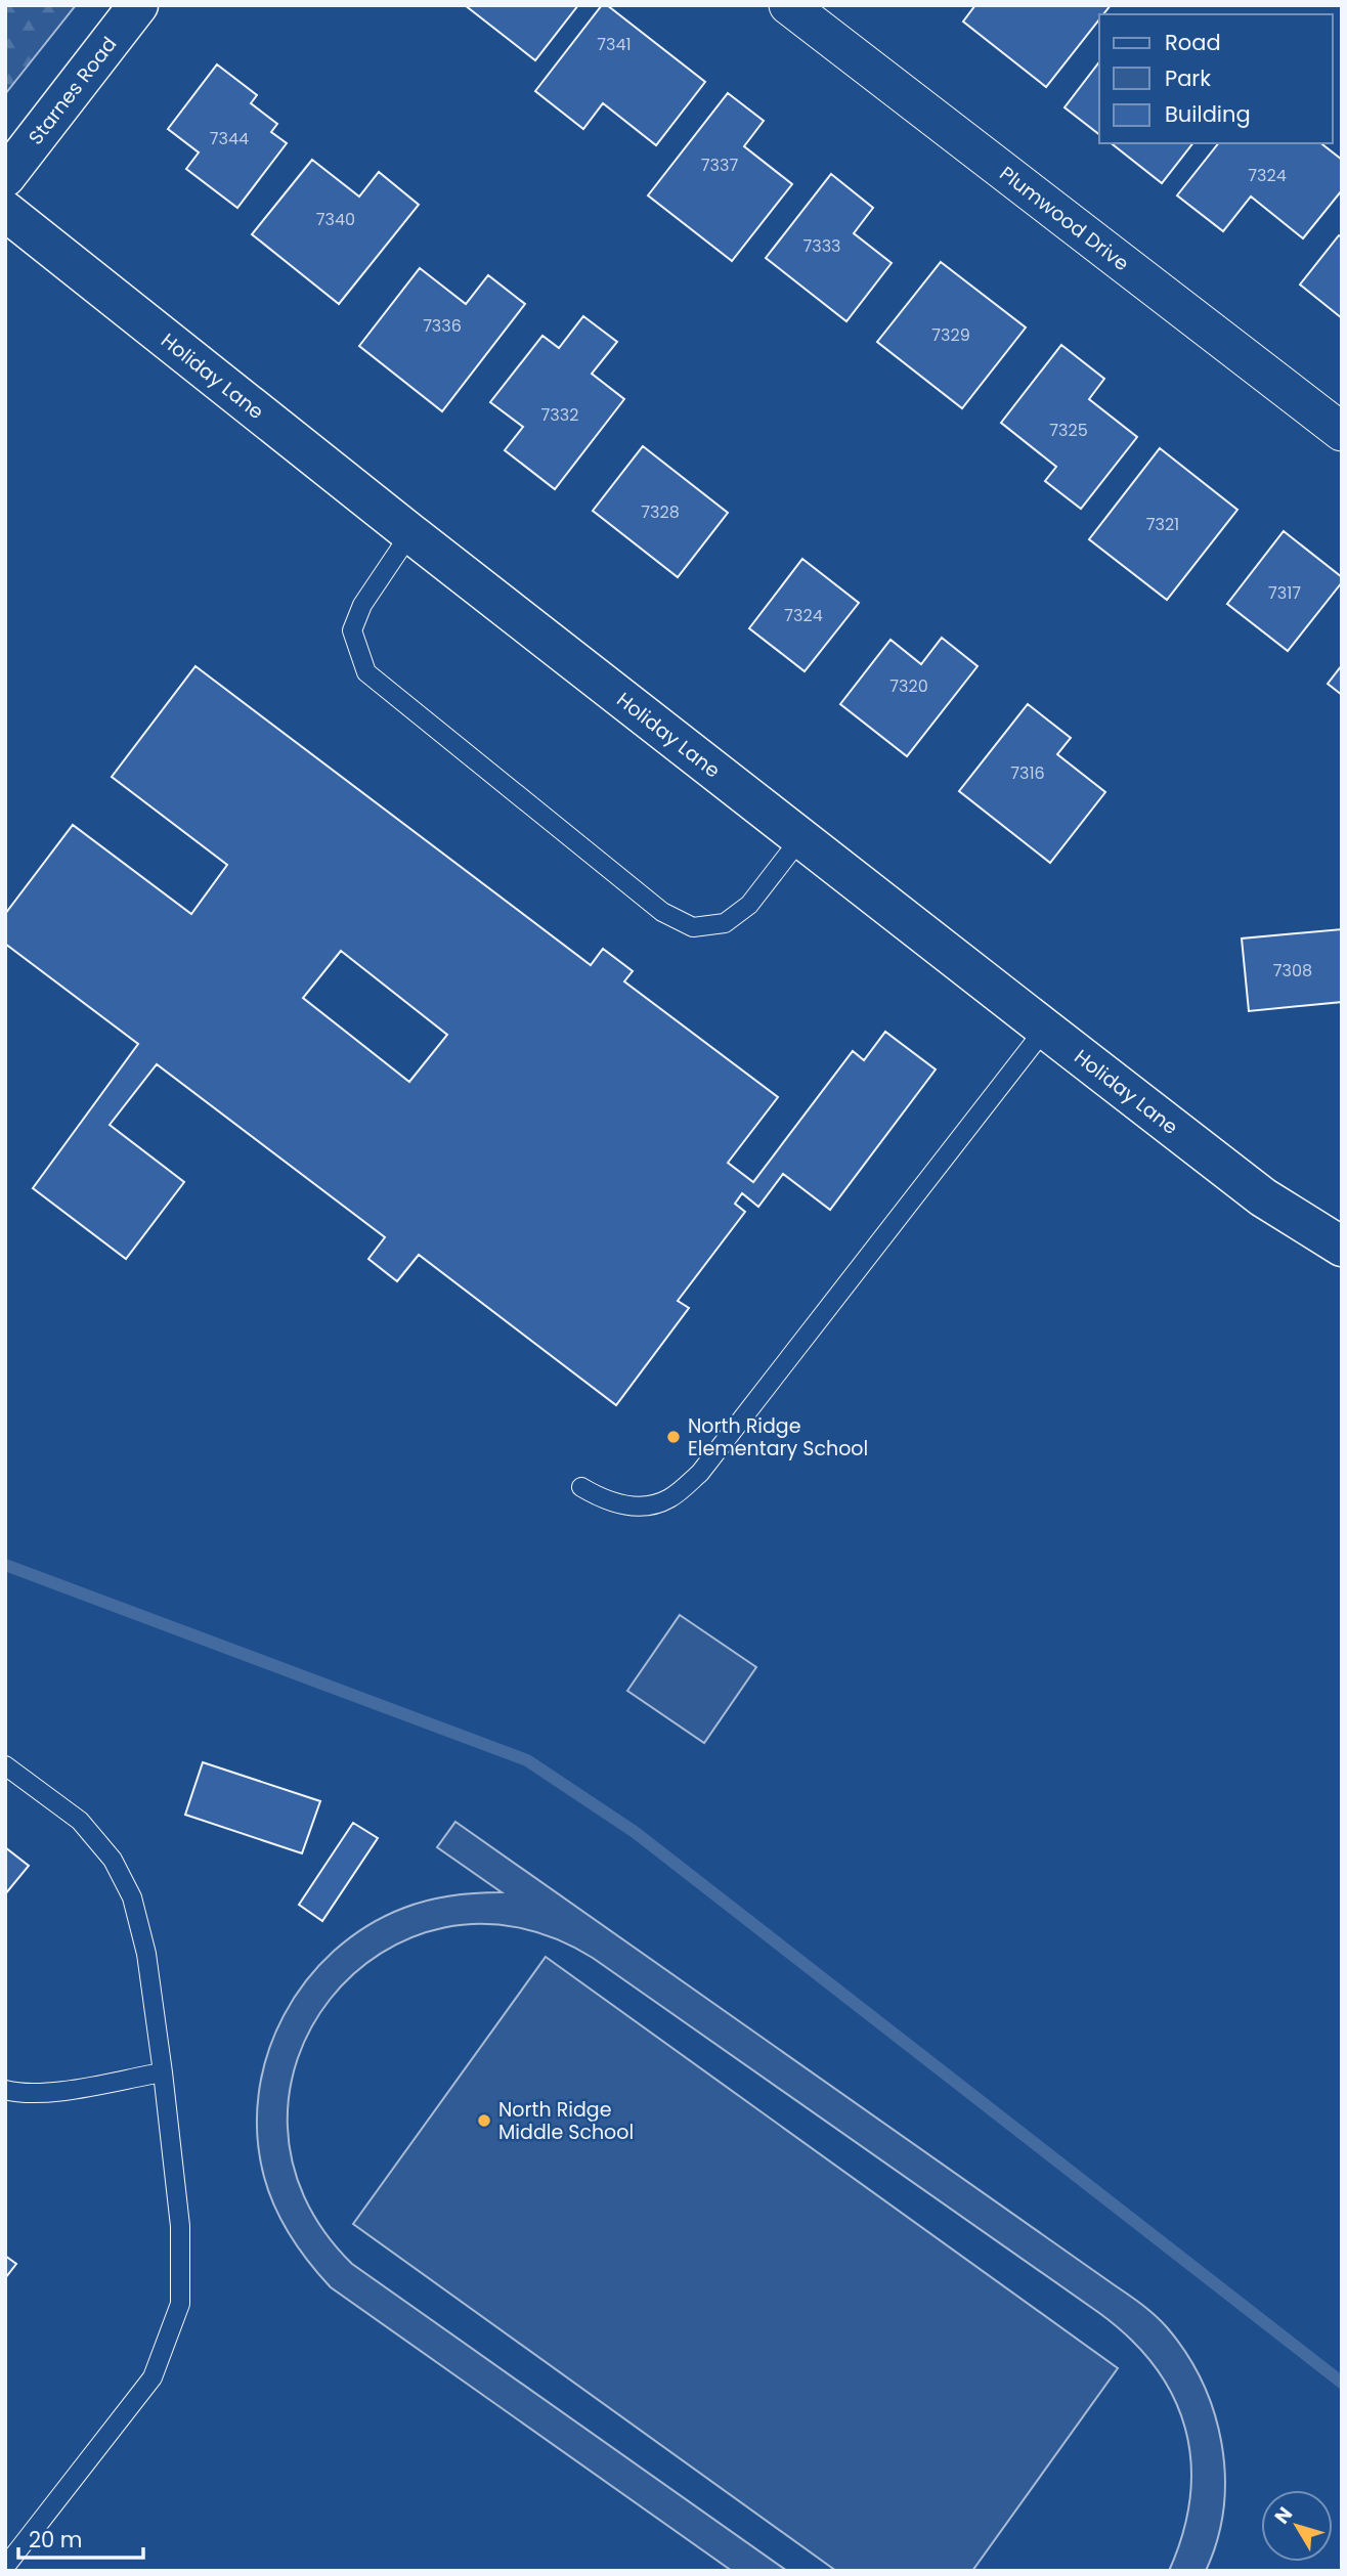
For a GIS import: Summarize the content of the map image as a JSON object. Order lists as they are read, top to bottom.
{
  "streets": {
    "street": ["Starnes Road", "Plumwood Drive", "Holiday Lane"]
  },
  "places": ["North Ridge Elementary School", "North Ridge Middle School"],
  "house_numbers": [
    "7341",
    "7344",
    "7337",
    "7324",
    "7340",
    "7333",
    "7336",
    "7329",
    "7332",
    "7325",
    "7328",
    "7321",
    "7317",
    "7324",
    "7320",
    "7316",
    "7308"
  ],
  "legend": ["Road", "Park", "Building"],
  "scale_bar": "20 m",
  "north": "top left"
}
